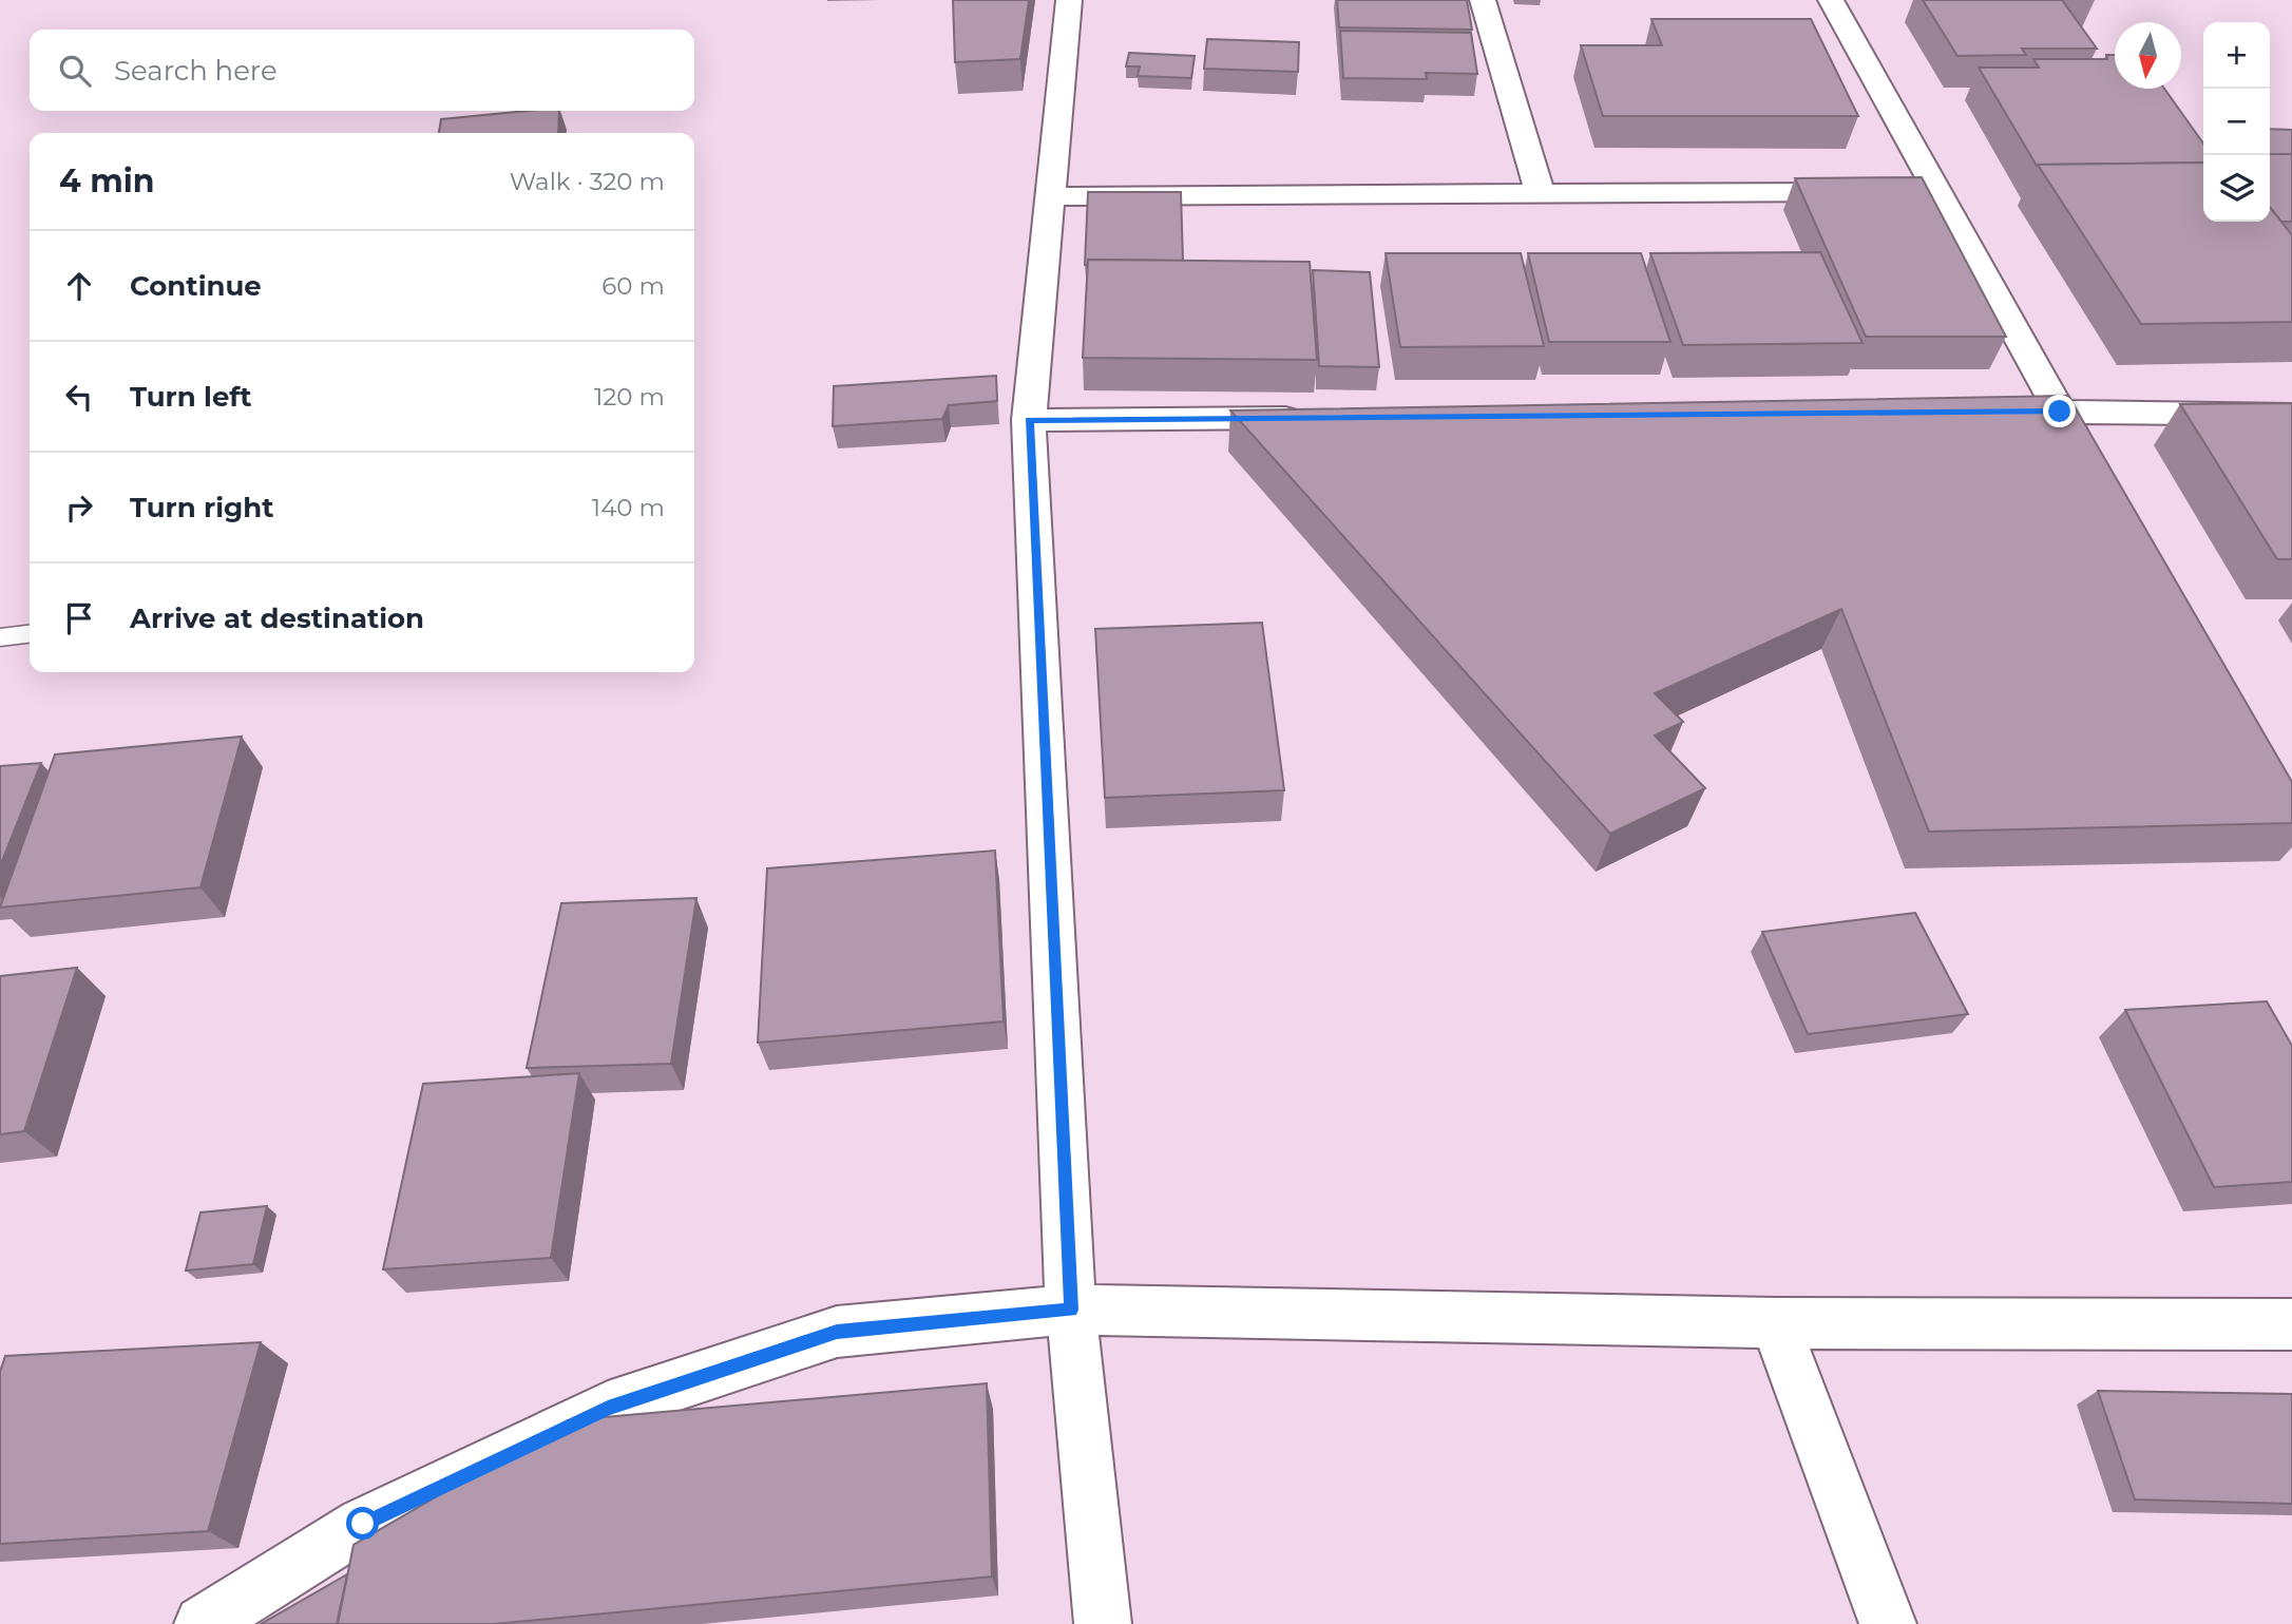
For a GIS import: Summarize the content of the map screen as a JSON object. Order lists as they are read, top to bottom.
{
  "north": "bottom",
  "page": {
    "map_buttons": ["+", "−"],
    "search": "Search here",
    "heading": ["4 min", "Walk · 320 m"],
    "list": [
      ["Continue", "60 m"],
      ["Turn left", "120 m"],
      ["Turn right", "140 m"],
      "Arrive at destination"
    ]
  }
}
